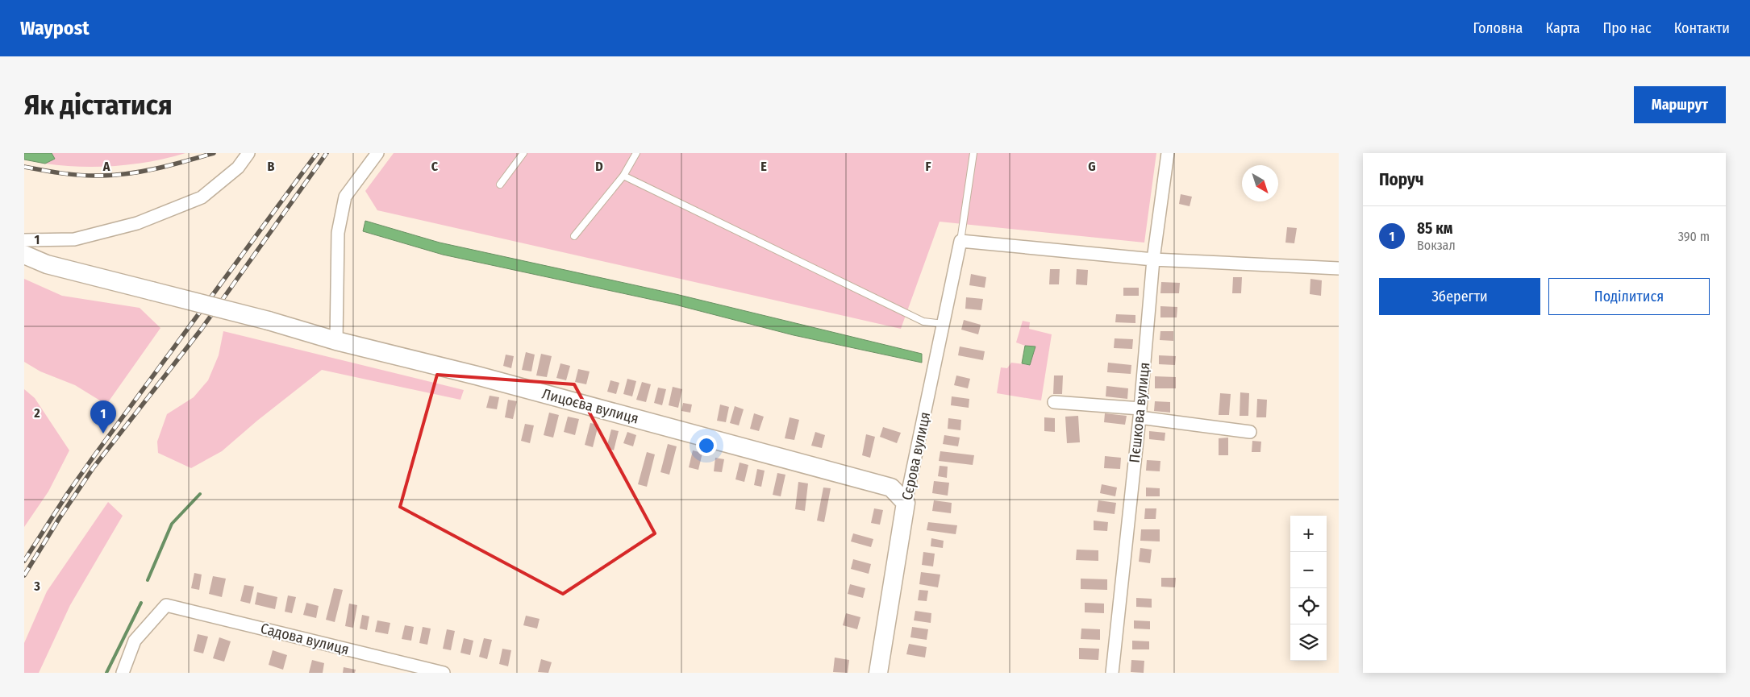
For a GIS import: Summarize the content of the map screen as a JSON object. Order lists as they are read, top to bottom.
{
  "streets": {
    "street": [
      "Лицоєва вулиця",
      "Пєшкова вулиця",
      "Сєрова вулиця",
      "Садова вулиця"
    ]
  },
  "crossings": [
    ["Лицоєва вулиця", "Сєрова вулиця"]
  ],
  "north": "bottom right",
  "page": {
    "header": "Waypost",
    "nav": [
      "Головна",
      "Карта",
      "Про нас",
      "Контакти"
    ],
    "buttons": [
      "Маршрут",
      ["Зберегти", "Поділитися"]
    ],
    "title": "Як дістатися",
    "heading": "Поруч",
    "list": [
      {
        "mark": "1",
        "name": "85 км",
        "note": "Вокзал",
        "value": "390 m"
      }
    ],
    "pins": "1",
    "map_buttons": ["+", "−"]
  },
  "grid": {
    "columns": [
      "A",
      "B",
      "C",
      "D",
      "E",
      "F",
      "G"
    ],
    "rows": ["1", "2", "3"]
  }
}
